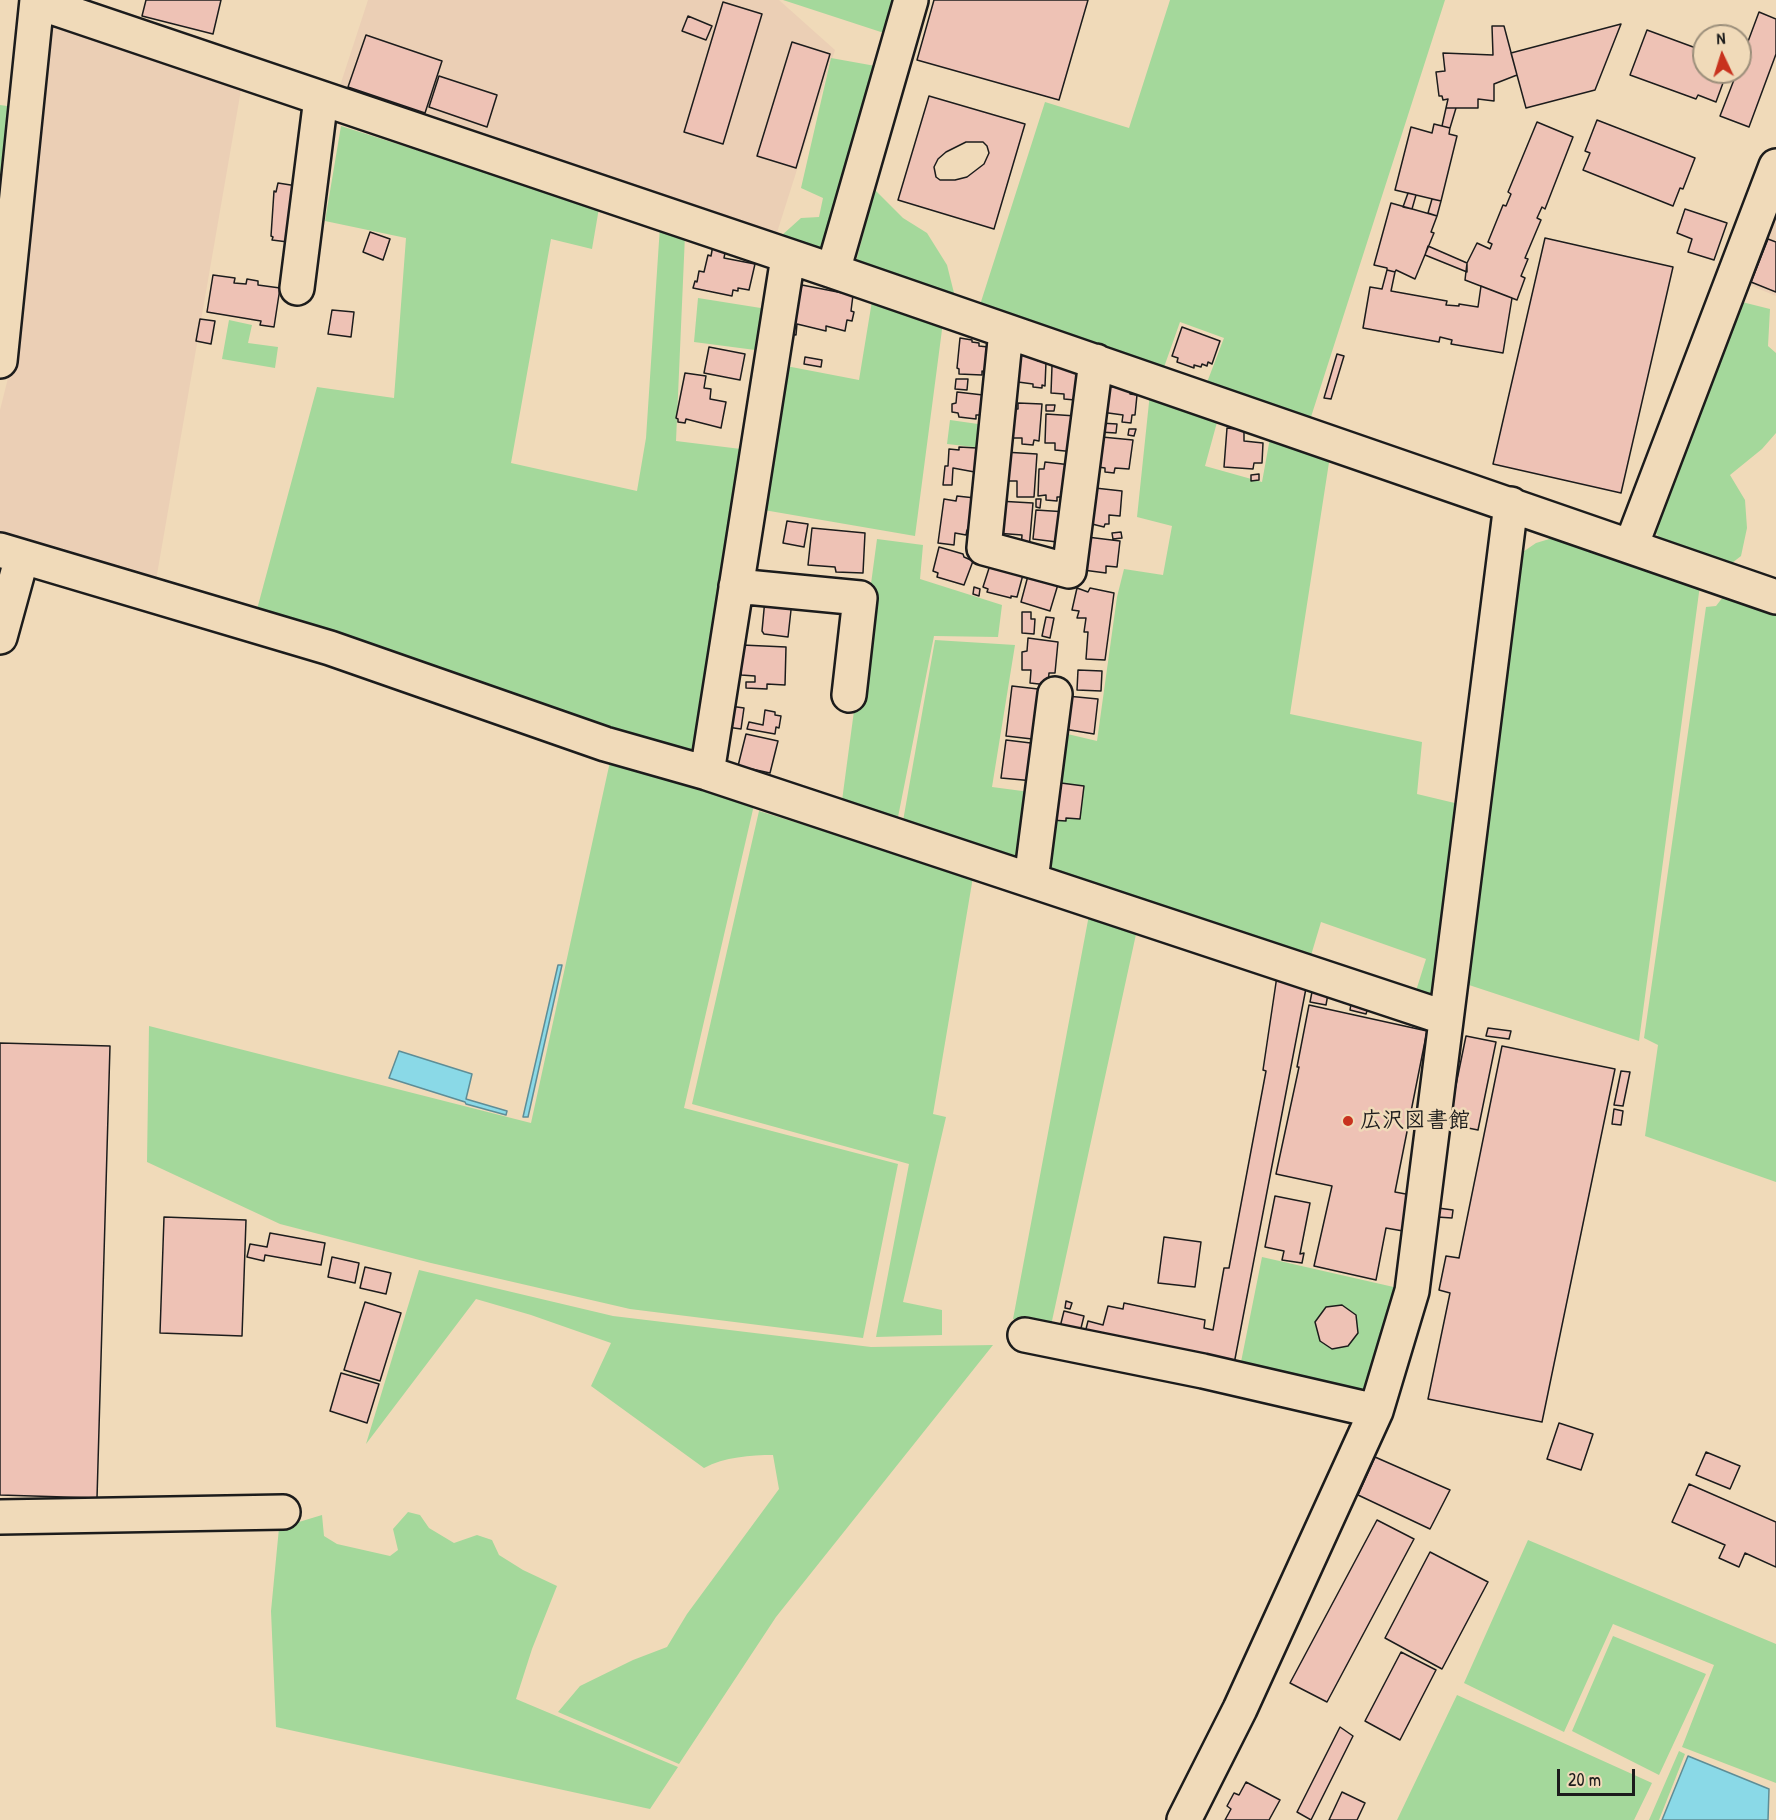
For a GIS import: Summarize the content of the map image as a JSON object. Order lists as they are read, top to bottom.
{
  "places": ["広沢図書館"],
  "scale_bar": "20 m",
  "north": "top"
}
